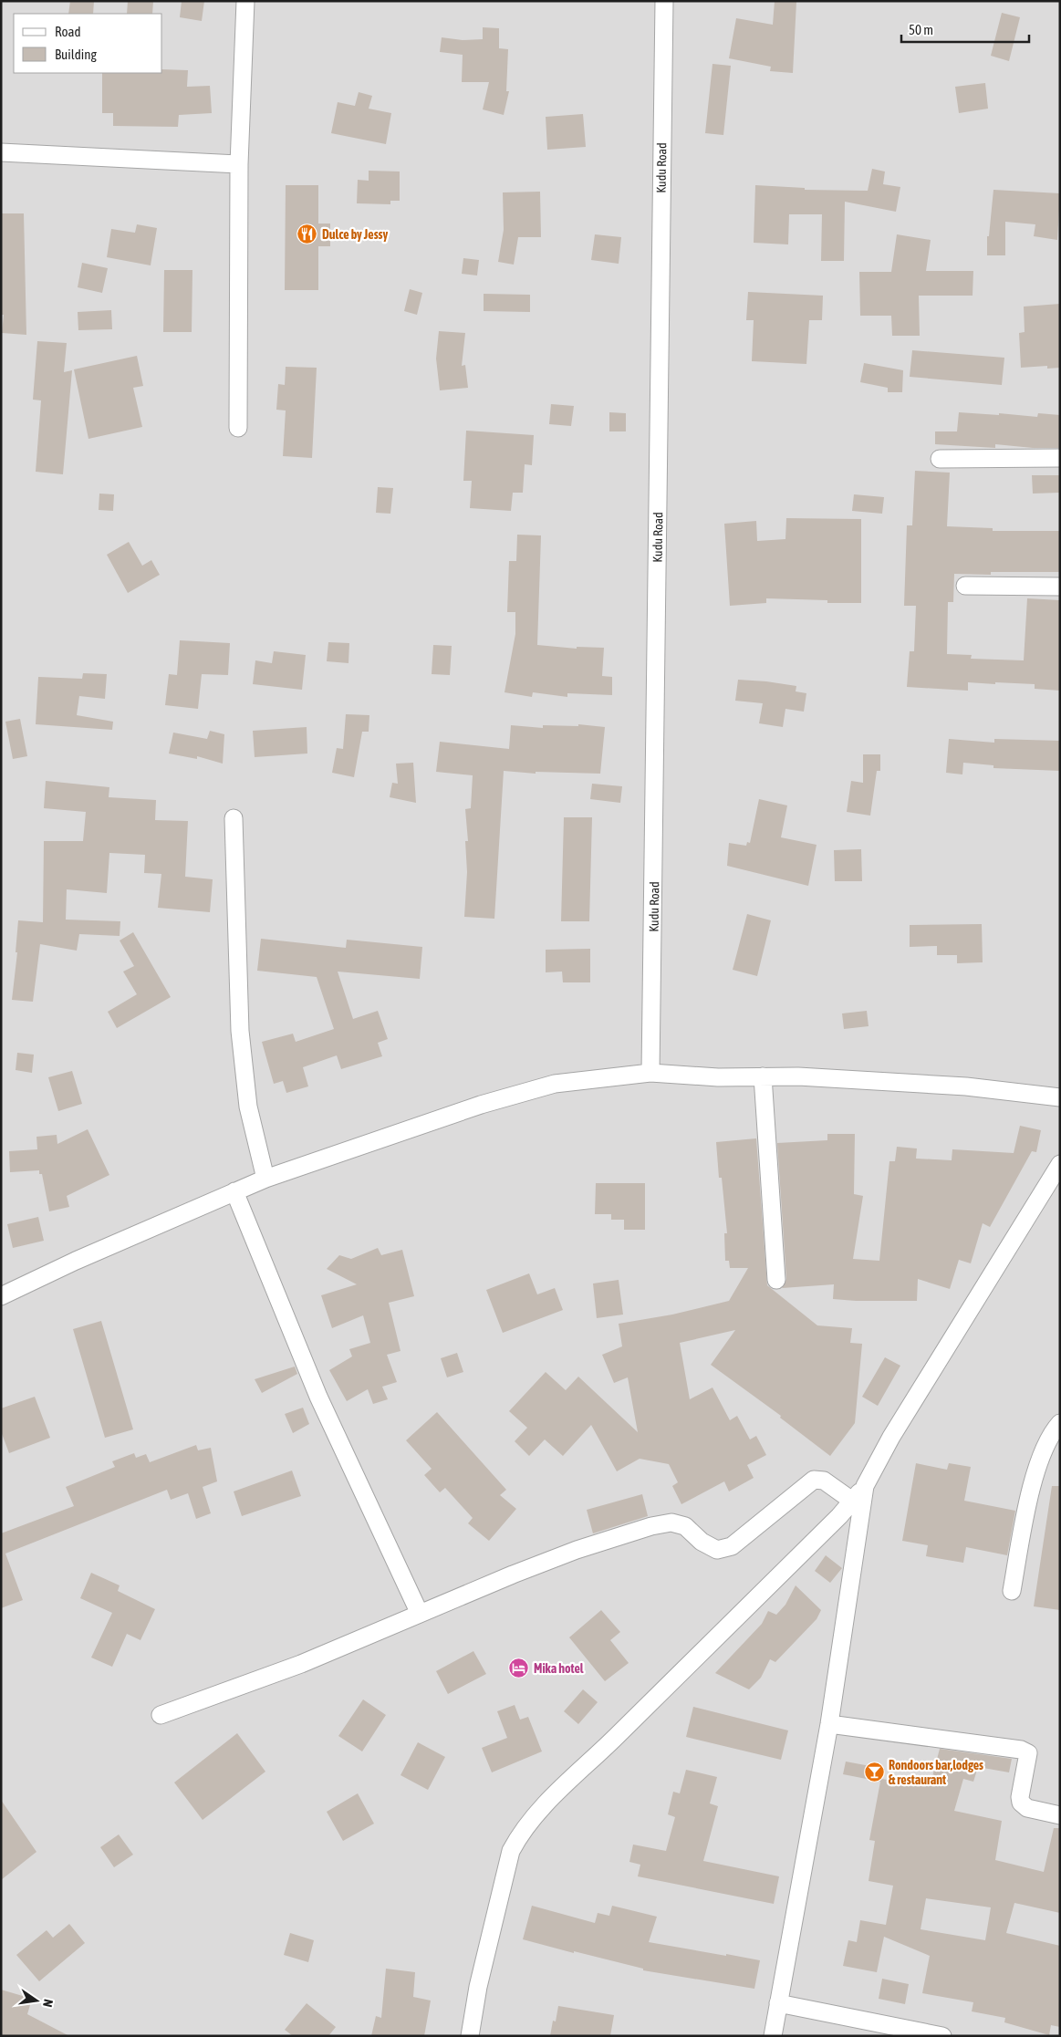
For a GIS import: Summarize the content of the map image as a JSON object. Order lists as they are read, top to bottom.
{
  "streets": {
    "street": ["Kudu Road"]
  },
  "places": {
    "restaurant": ["Dulce by Jessy"],
    "hotel": ["Mika hotel"],
    "bar": ["Rondoors bar,lodges & restaurant"]
  },
  "legend": ["Road", "Building"],
  "scale_bar": "50 m",
  "north": "right"
}
